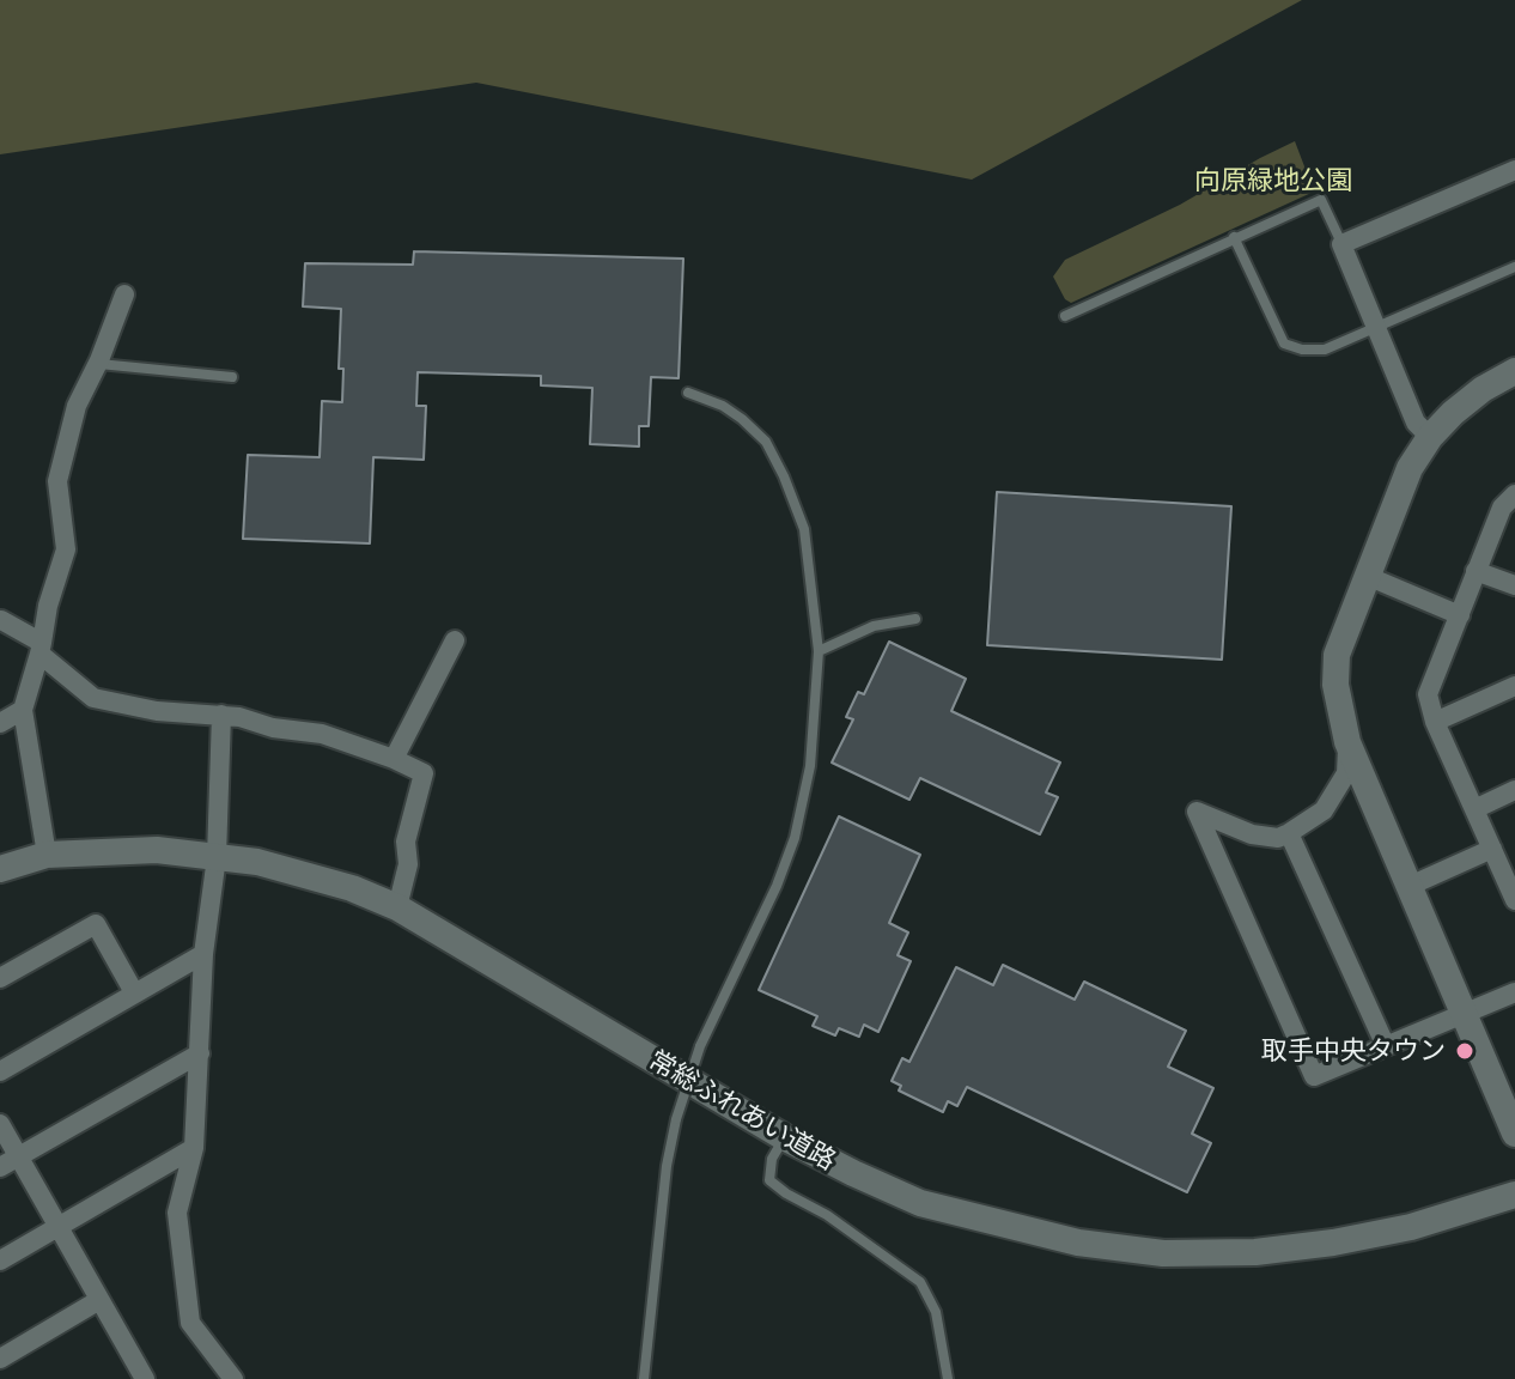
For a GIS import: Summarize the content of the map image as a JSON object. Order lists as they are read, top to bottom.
{
  "streets": {
    "street": ["常総ふれあい道路"]
  },
  "parks": ["向原緑地公園"],
  "places": ["取手中央タウン"]
}
